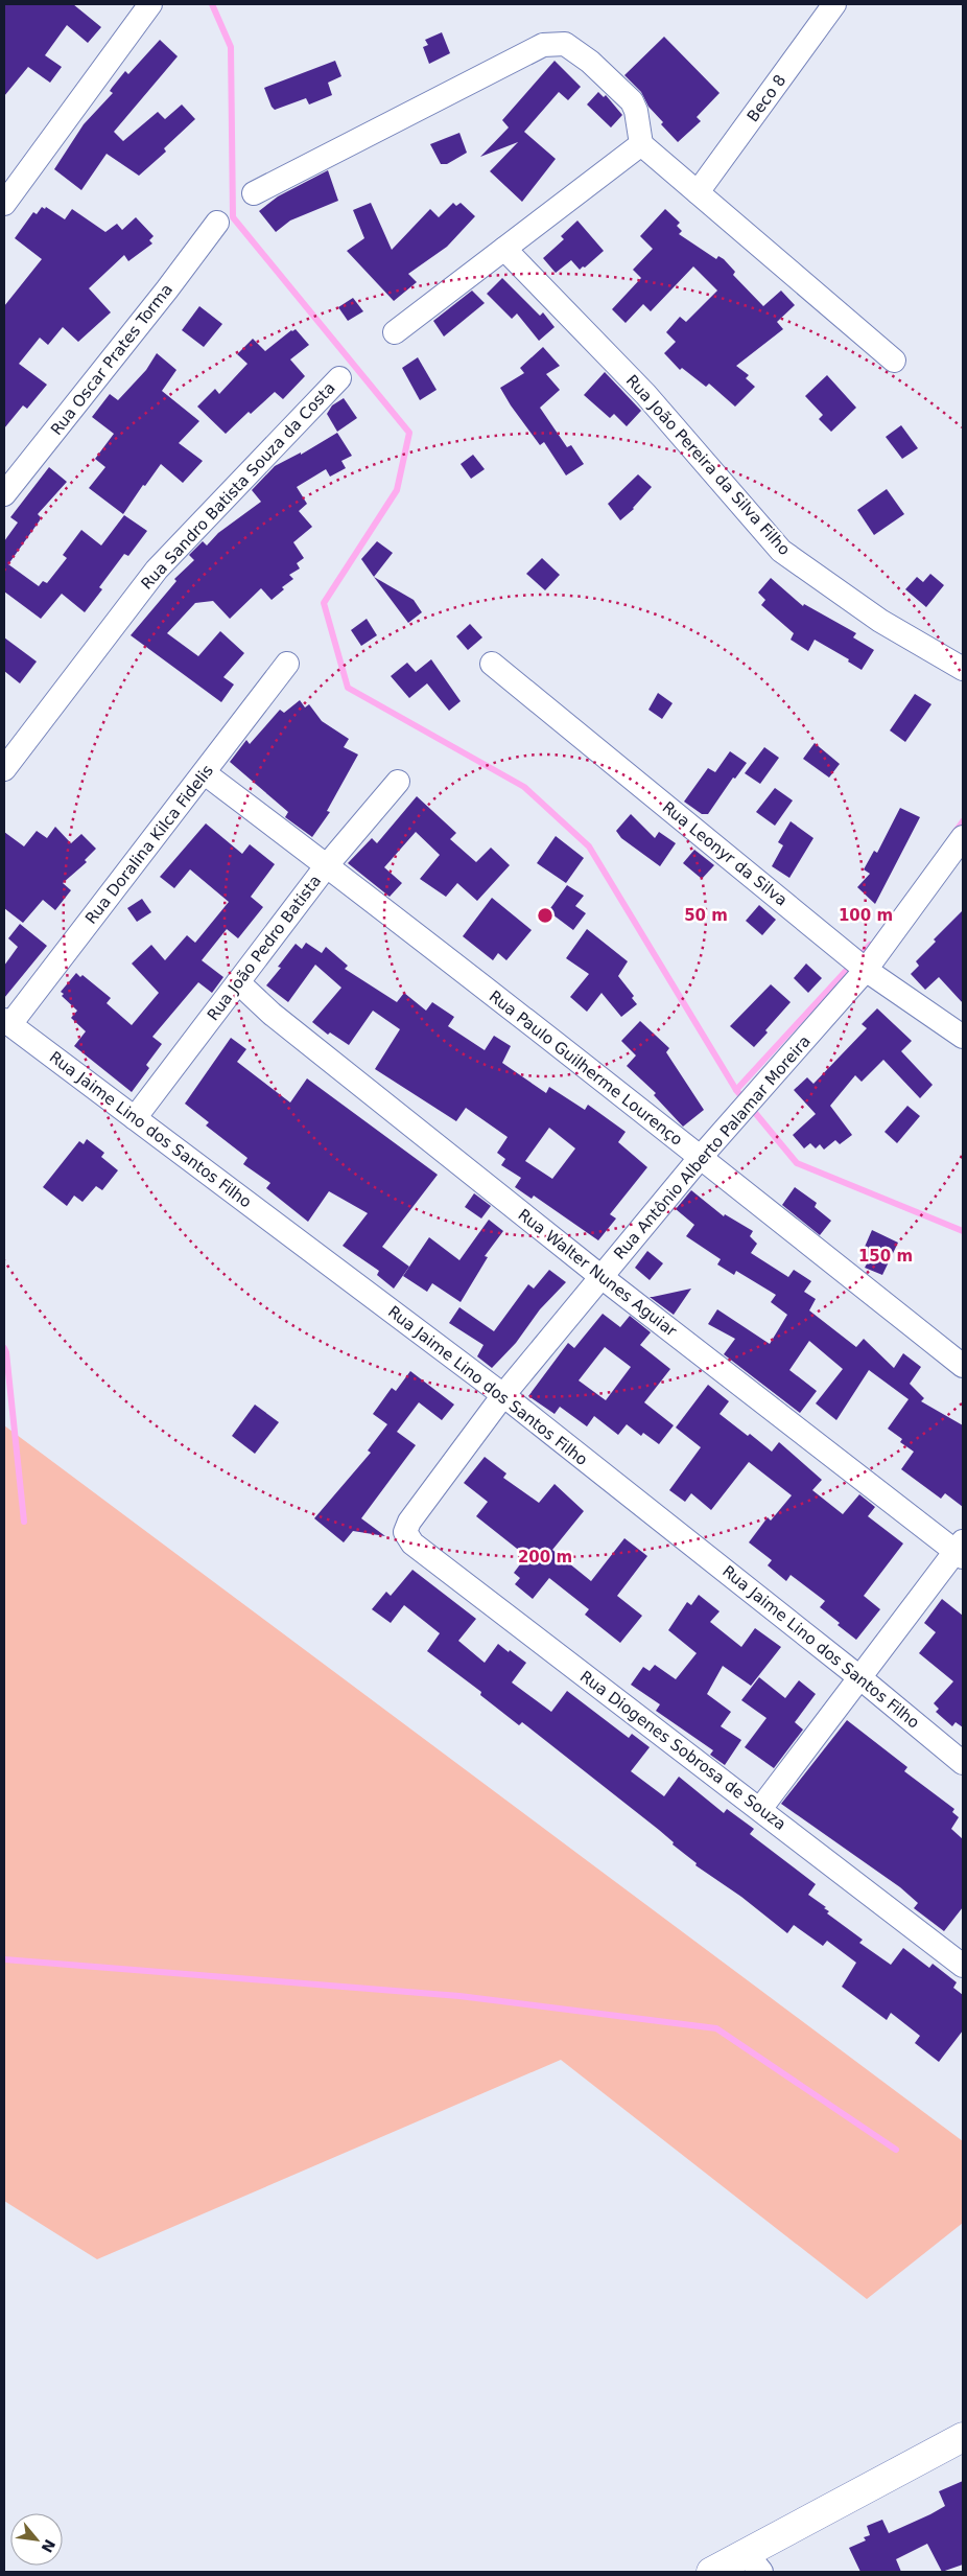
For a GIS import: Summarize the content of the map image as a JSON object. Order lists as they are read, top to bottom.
{
  "streets": {
    "street": [
      "Beco 8",
      "Rua Oscar Prates Torma",
      "Rua João Pereira da Silva Filho",
      "Rua Sandro Batista Souza da Costa",
      "Rua Doralina Kilca Fidelis",
      "Rua Leonyr da Silva",
      "Rua João Pedro Batista",
      "Rua Paulo Guilherme Lourenço",
      "Rua Jaime Lino dos Santos Filho",
      "Rua Antônio Alberto Palamar Moreira",
      "Rua Walter Nunes Aguiar",
      "Rua Diogenes Sobrosa de Souza"
    ]
  },
  "crossings": [
    ["Rua Doralina Kilca Fidelis", "Rua Paulo Guilherme Lourenço"],
    ["Rua Doralina Kilca Fidelis", "Rua Jaime Lino dos Santos Filho"],
    ["Rua Leonyr da Silva", "Rua Antônio Alberto Palamar Moreira"],
    ["Rua João Pedro Batista", "Rua Paulo Guilherme Lourenço"],
    ["Rua João Pedro Batista", "Rua Jaime Lino dos Santos Filho"],
    ["Rua João Pedro Batista", "Rua Walter Nunes Aguiar"],
    ["Rua Paulo Guilherme Lourenço", "Rua Antônio Alberto Palamar Moreira"],
    ["Rua Jaime Lino dos Santos Filho", "Rua Antônio Alberto Palamar Moreira"],
    ["Rua Antônio Alberto Palamar Moreira", "Rua Walter Nunes Aguiar"],
    ["Rua Antônio Alberto Palamar Moreira", "Rua Diogenes Sobrosa de Souza"]
  ],
  "north": "bottom right",
  "rings": [
    "50 m",
    "100 m",
    "150 m",
    "200 m"
  ]
}
